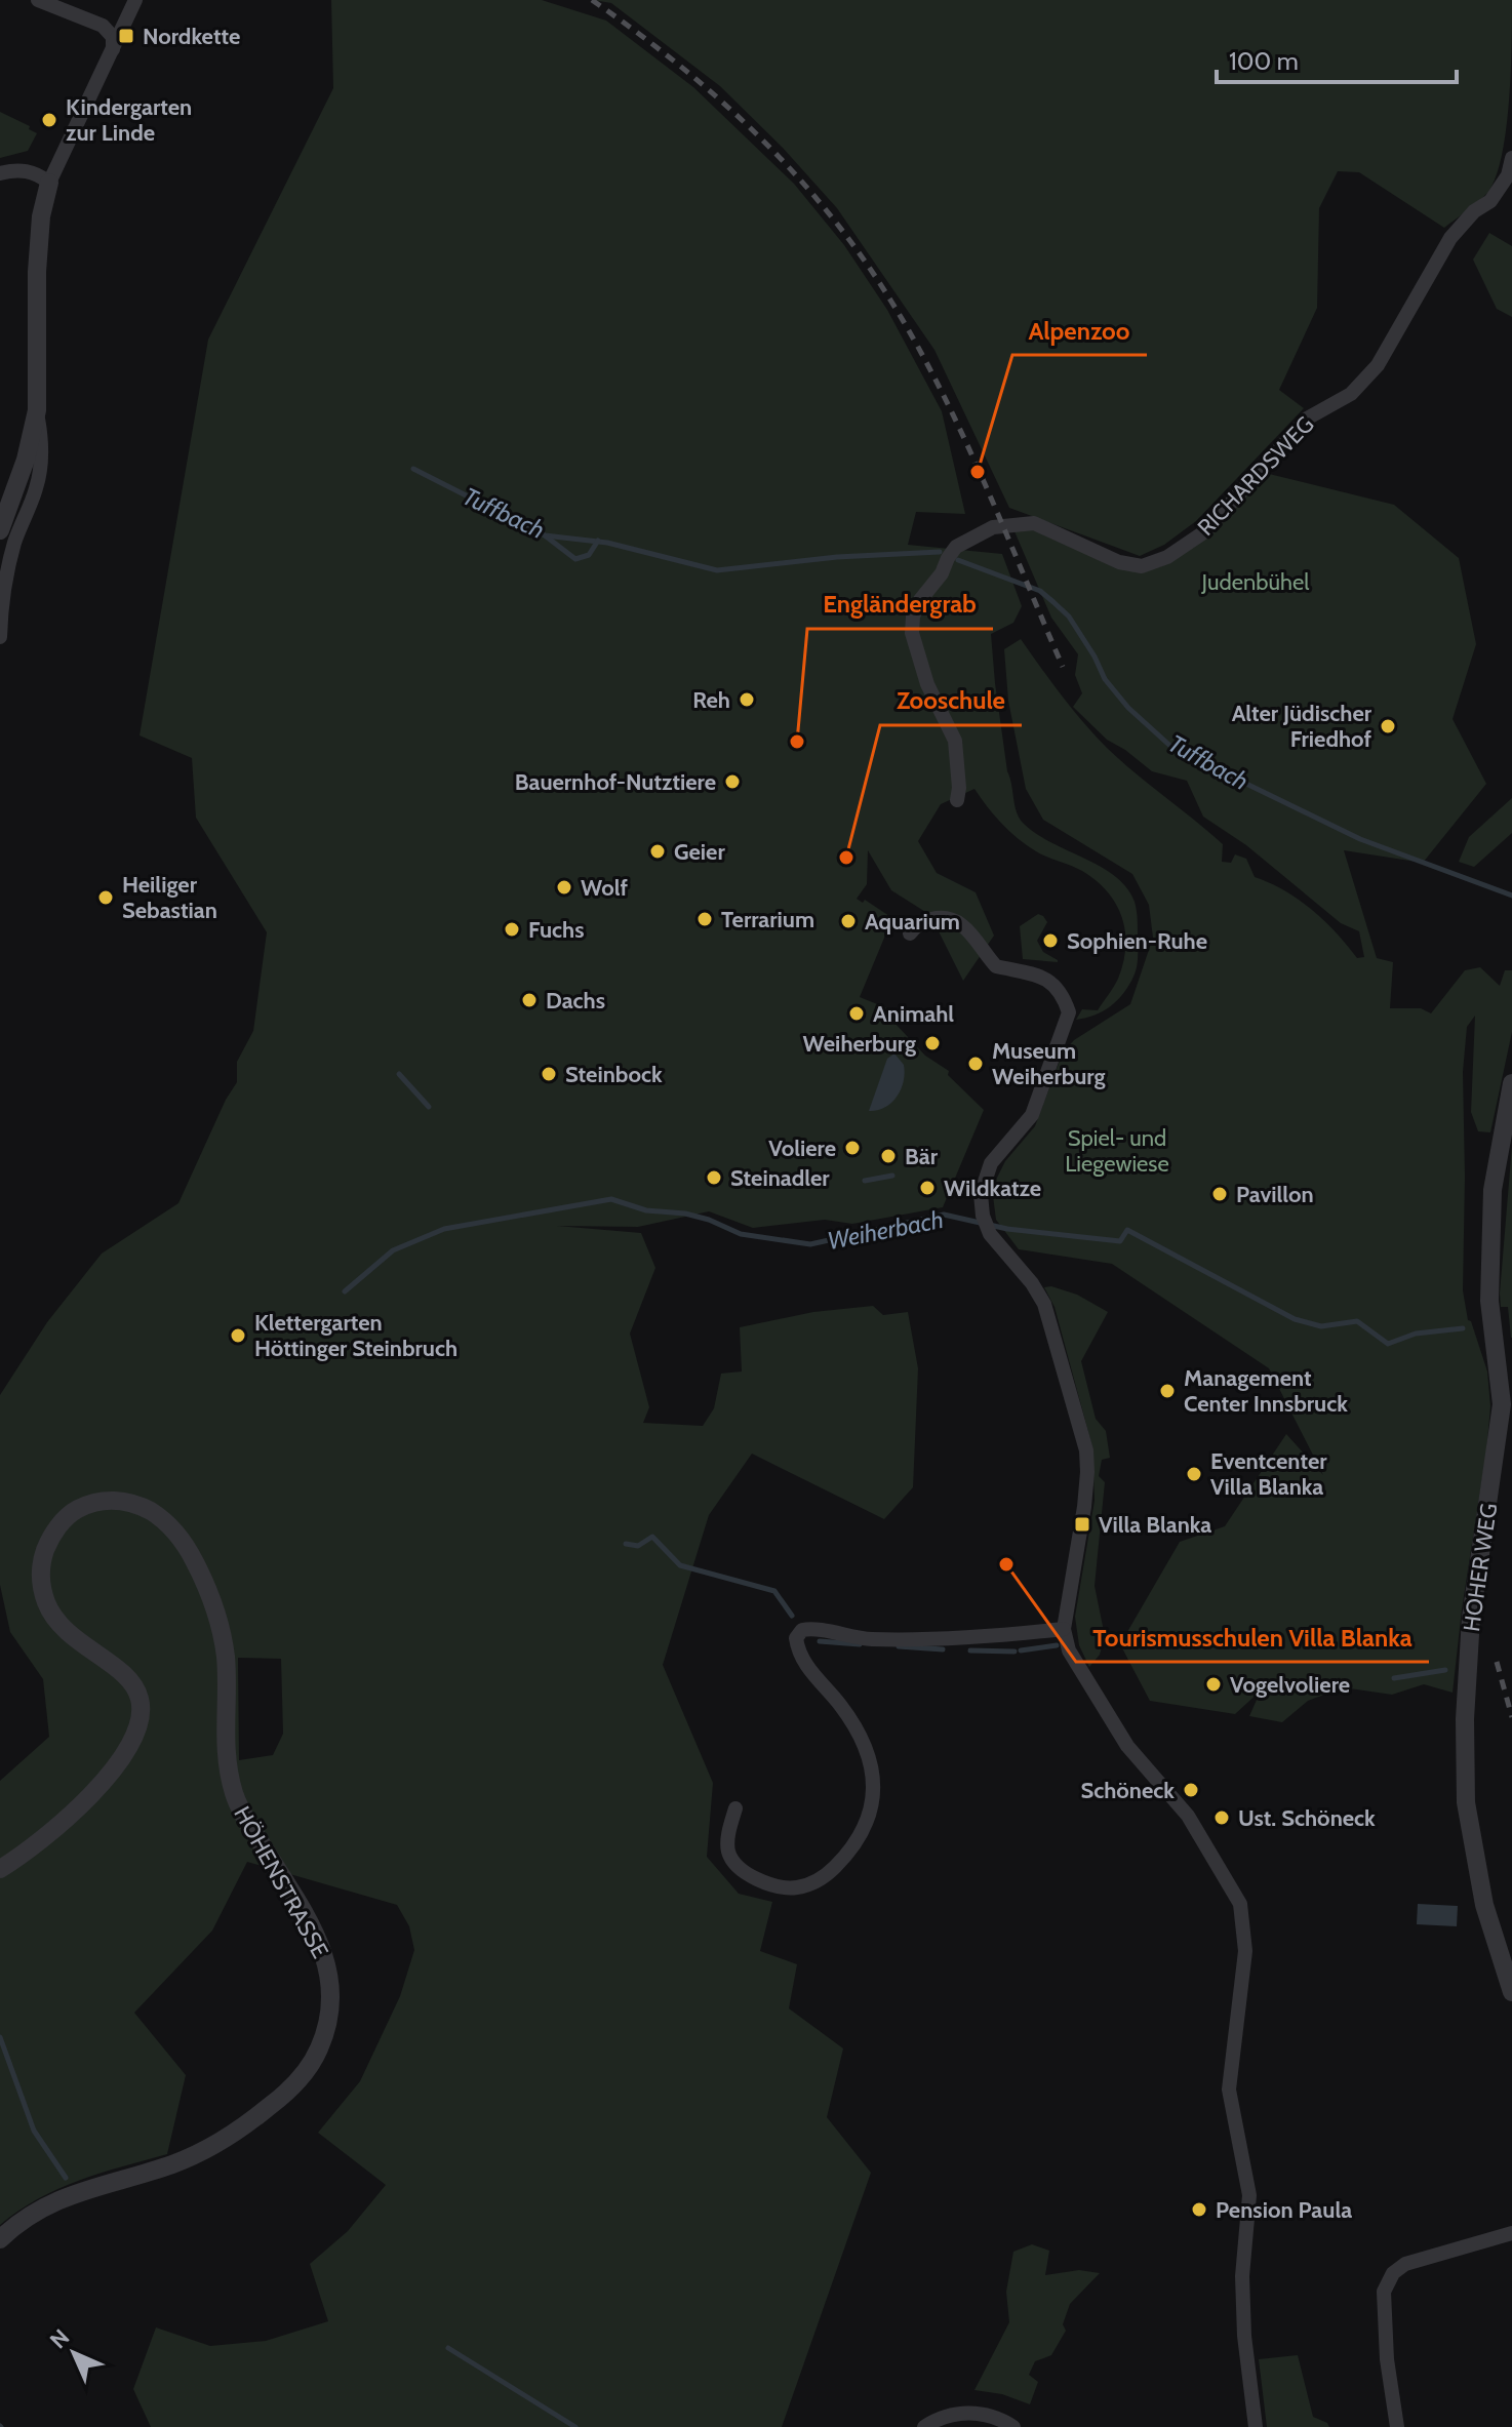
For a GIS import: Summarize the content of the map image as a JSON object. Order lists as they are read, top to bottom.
{
  "streets": {
    "street": ["RICHARDSWEG", "HOHER WEG", "HÖHENSTRASSE"]
  },
  "water": ["Tuffbach", "Weiherbach"],
  "parks": ["Judenbühel", "Spiel- und Liegewiese"],
  "places": {
    "transit": ["Nordkette", "Villa Blanka"],
    "other": [
      "Kindergarten zur Linde",
      "Alpenzoo",
      "Reh",
      "Alter Jüdischer Friedhof",
      "Engländergrab",
      "Bauernhof-Nutztiere",
      "Geier",
      "Zooschule",
      "Wolf",
      "Heiliger Sebastian",
      "Terrarium",
      "Aquarium",
      "Fuchs",
      "Sophien-Ruhe",
      "Dachs",
      "Animahl",
      "Weiherburg",
      "Museum Weiherburg",
      "Steinbock",
      "Voliere",
      "Bär",
      "Steinadler",
      "Wildkatze",
      "Pavillon",
      "Klettergarten Höttinger Steinbruch",
      "Management Center Innsbruck",
      "Eventcenter Villa Blanka",
      "Tourismusschulen Villa Blanka",
      "Vogelvoliere",
      "Schöneck",
      "Ust. Schöneck",
      "Pension Paula"
    ]
  },
  "scale_bar": "100 m",
  "north": "top left"
}
